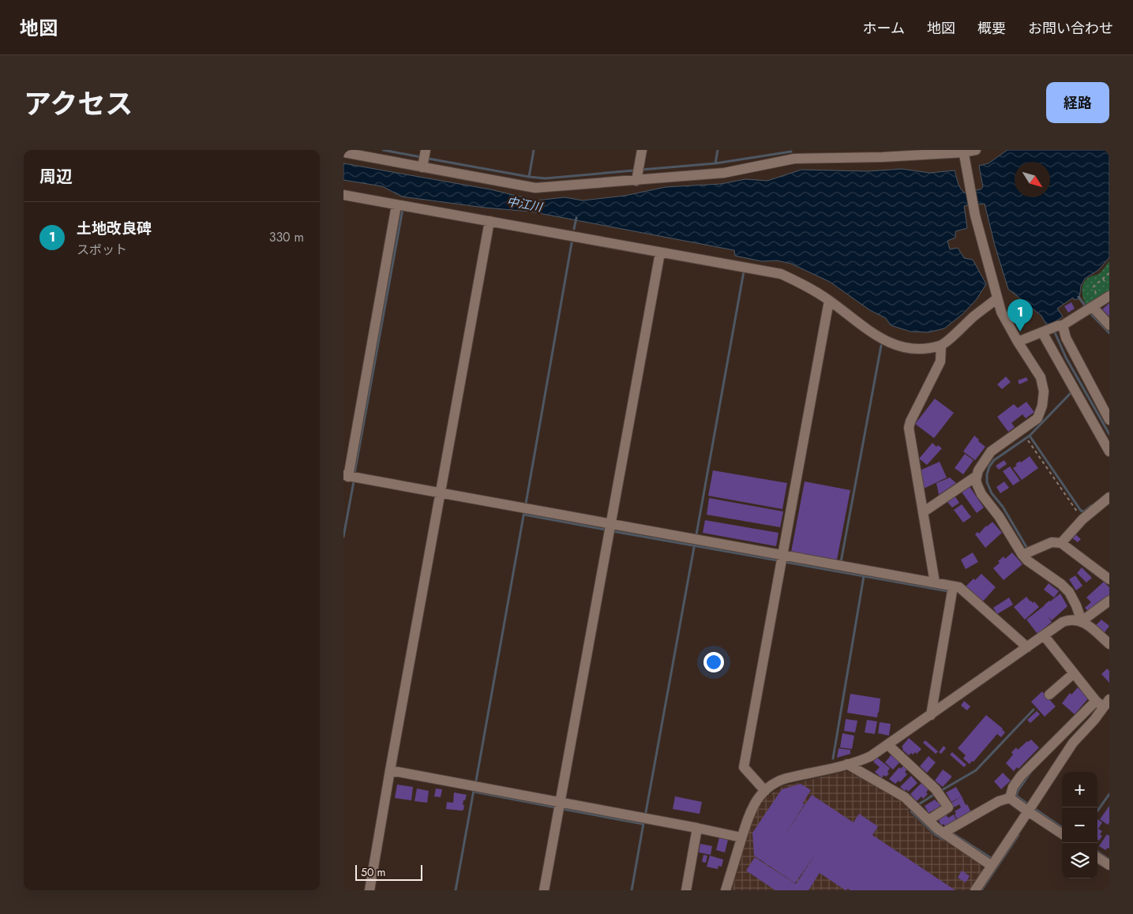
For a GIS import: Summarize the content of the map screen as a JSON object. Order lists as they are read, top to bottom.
{
  "water": ["中江川"],
  "scale_bar": "50 m",
  "north": "bottom right",
  "page": {
    "header": "地図",
    "nav": [
      "ホーム",
      "地図",
      "概要",
      "お問い合わせ"
    ],
    "title": "アクセス",
    "buttons": "経路",
    "heading": "周辺",
    "list": [
      {
        "mark": "1",
        "name": "土地改良碑",
        "note": "スポット",
        "value": "330 m"
      }
    ],
    "pins": "1",
    "map_buttons": ["+", "−"],
    "scale": "50 m"
  }
}
